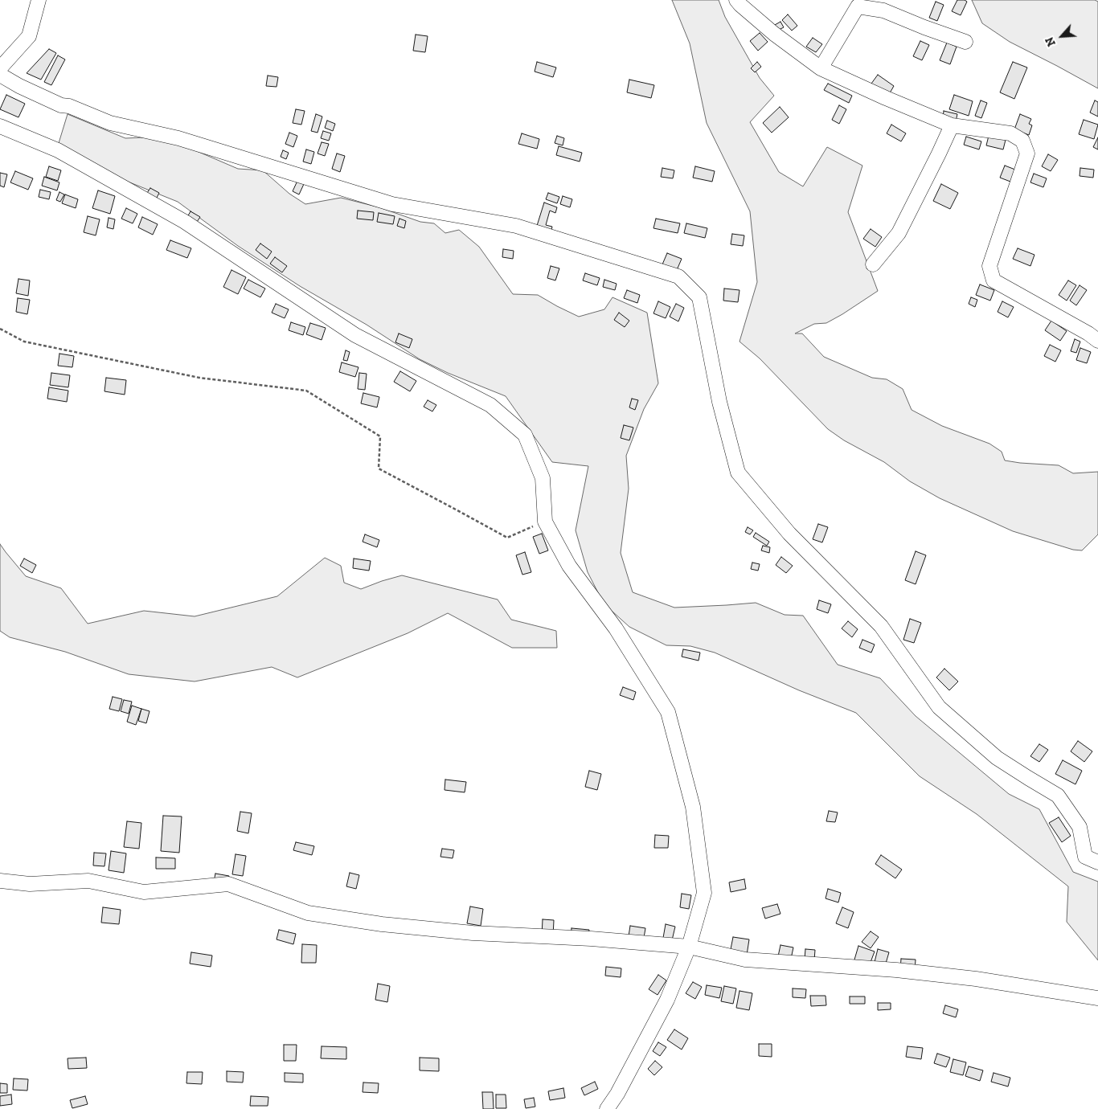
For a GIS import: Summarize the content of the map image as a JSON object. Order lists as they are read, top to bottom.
{
  "north": "bottom left"
}
